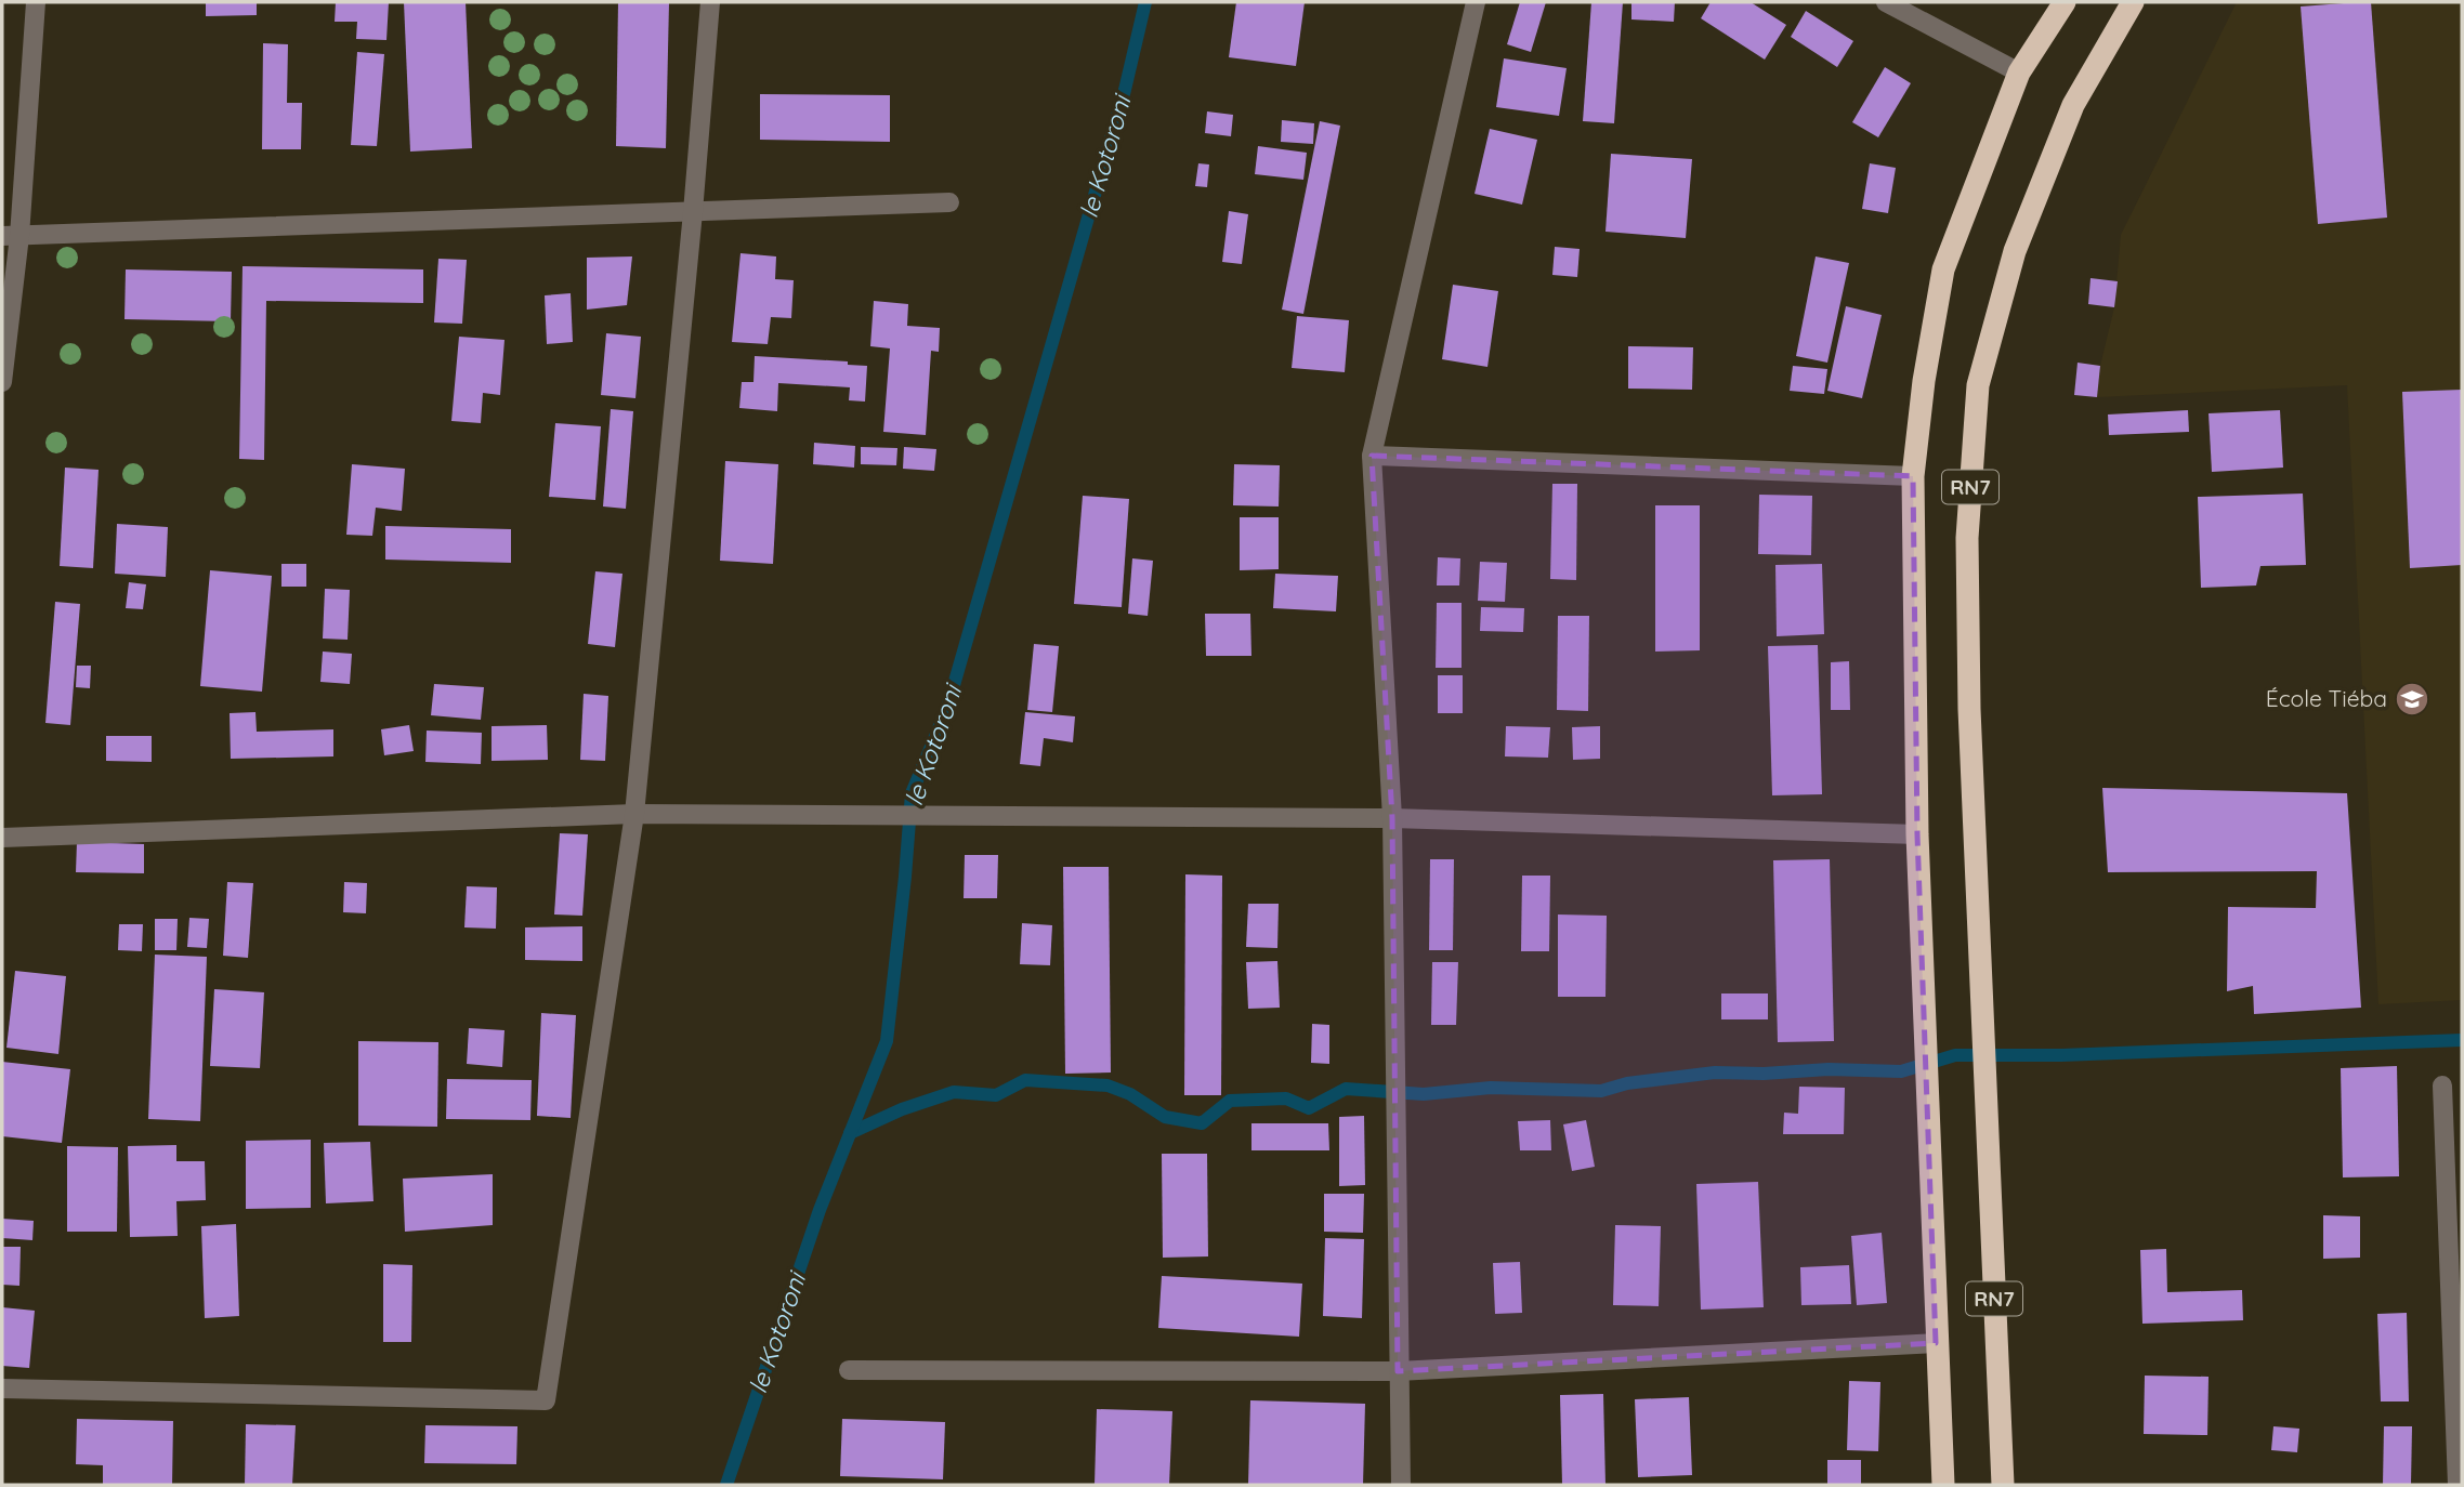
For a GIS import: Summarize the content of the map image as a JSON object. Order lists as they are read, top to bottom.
{
  "streets": {
    "highway": ["RN7"]
  },
  "water": ["le Kotoroni"],
  "places": {
    "school or university": ["École Tiéba"]
  }
}
